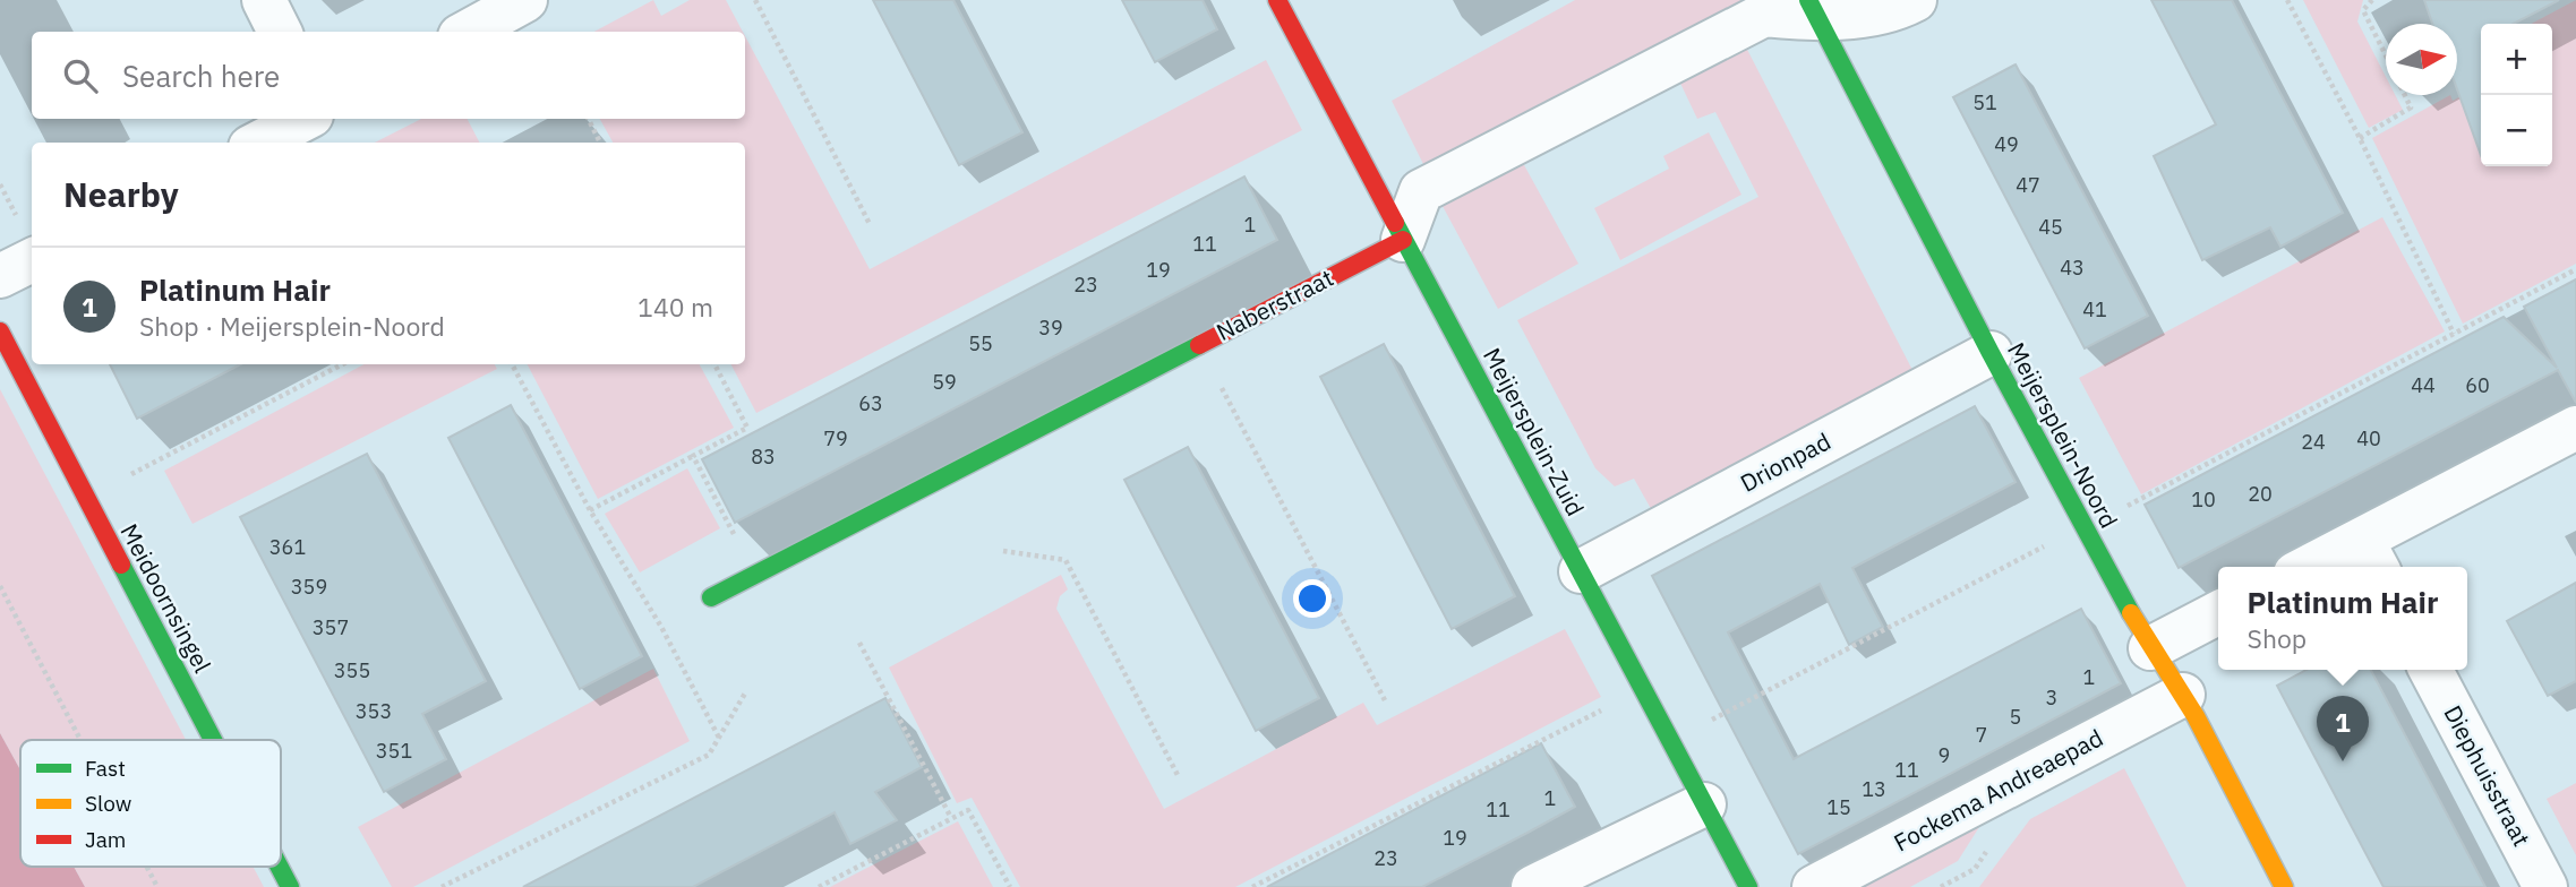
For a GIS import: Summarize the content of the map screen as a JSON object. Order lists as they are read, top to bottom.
{
  "streets": {
    "street": [
      "Naberstraat",
      "Meijersplein-Zuid",
      "Meijersplein-Noord",
      "Drionpad",
      "Meidoornsingel",
      "Diephuisstraat",
      "Fockema Andreaepad"
    ]
  },
  "crossings": [
    ["Naberstraat", "Meijersplein-Zuid"],
    ["Meijersplein-Zuid", "Drionpad"],
    ["Meijersplein-Noord", "Drionpad"],
    ["Meijersplein-Noord", "Fockema Andreaepad"]
  ],
  "house_numbers": [
    "51",
    "49",
    "47",
    "1",
    "45",
    "11",
    "43",
    "19",
    "23",
    "41",
    "39",
    "55",
    "59",
    "44",
    "60",
    "63",
    "79",
    "40",
    "24",
    "83",
    "20",
    "10",
    "361",
    "359",
    "357",
    "355",
    "1",
    "3",
    "353",
    "5",
    "7",
    "351",
    "9",
    "11",
    "13",
    "1",
    "15",
    "11",
    "19",
    "23"
  ],
  "legend": ["Fast", "Slow", "Jam"],
  "north": "right",
  "page": {
    "map_buttons": ["+", "−"],
    "search": "Search here",
    "heading": "Nearby",
    "list": [
      {
        "mark": "1",
        "name": "Platinum Hair",
        "note": "Shop · Meijersplein-Noord",
        "value": "140 m"
      }
    ],
    "popup": ["Platinum Hair", "Shop"],
    "pins": "1"
  }
}
